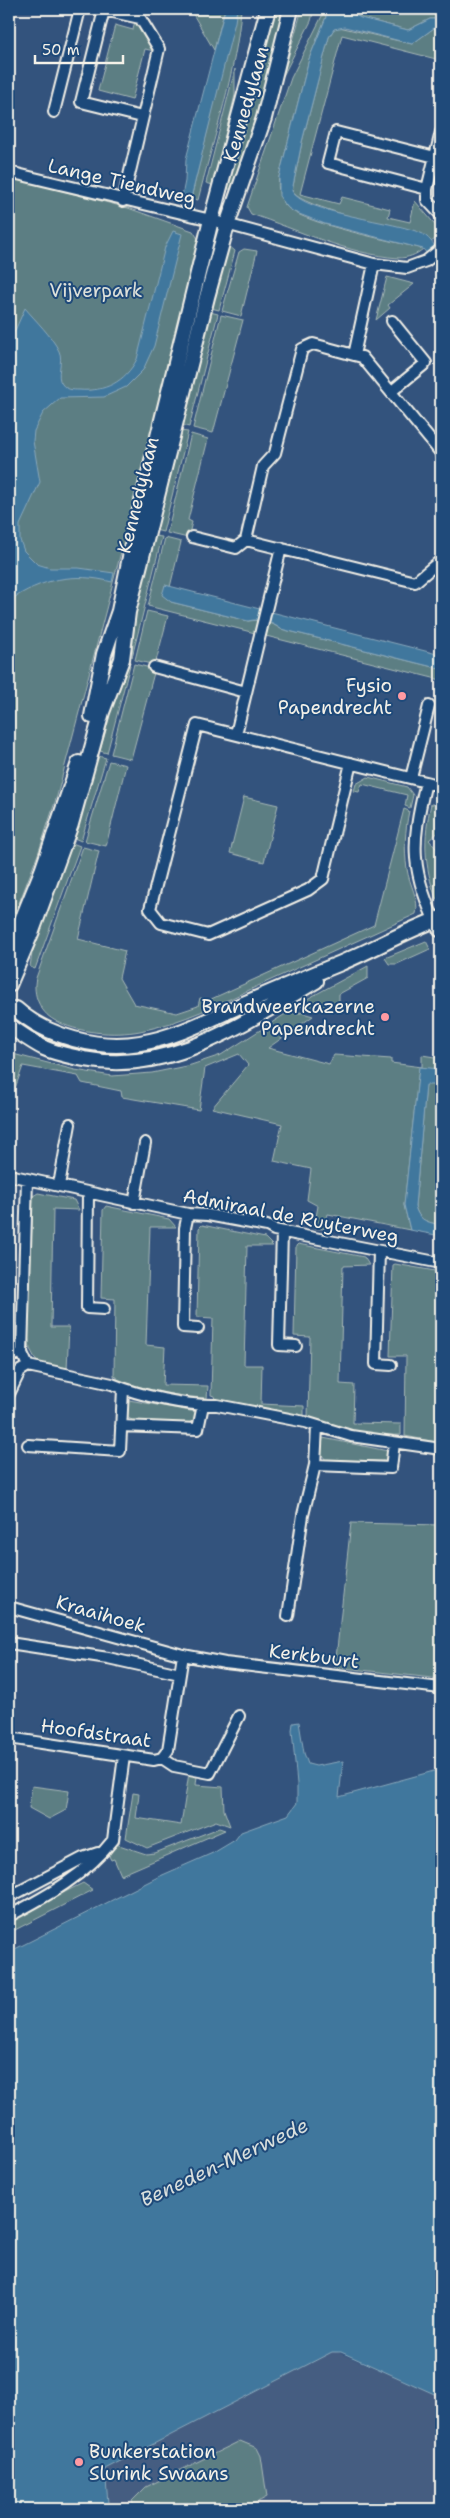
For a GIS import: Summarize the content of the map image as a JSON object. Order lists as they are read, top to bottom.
{
  "streets": {
    "street": [
      "Kennedylaan",
      "Lange Tiendweg",
      "Admiraal de Ruyterweg",
      "Kraaihoek",
      "Kerkbuurt",
      "Hoofdstraat"
    ]
  },
  "crossings": [
    ["Kennedylaan", "Lange Tiendweg"],
    ["Kraaihoek", "Kerkbuurt"],
    ["Kraaihoek", "Hoofdstraat"],
    ["Kerkbuurt", "Hoofdstraat"]
  ],
  "water": ["Beneden-Merwede"],
  "parks": ["Vijverpark"],
  "places": ["Fysio Papendrecht", "Brandweerkazerne Papendrecht", "Bunkerstation Slurink Swaans"],
  "scale_bar": "50 m"
}
